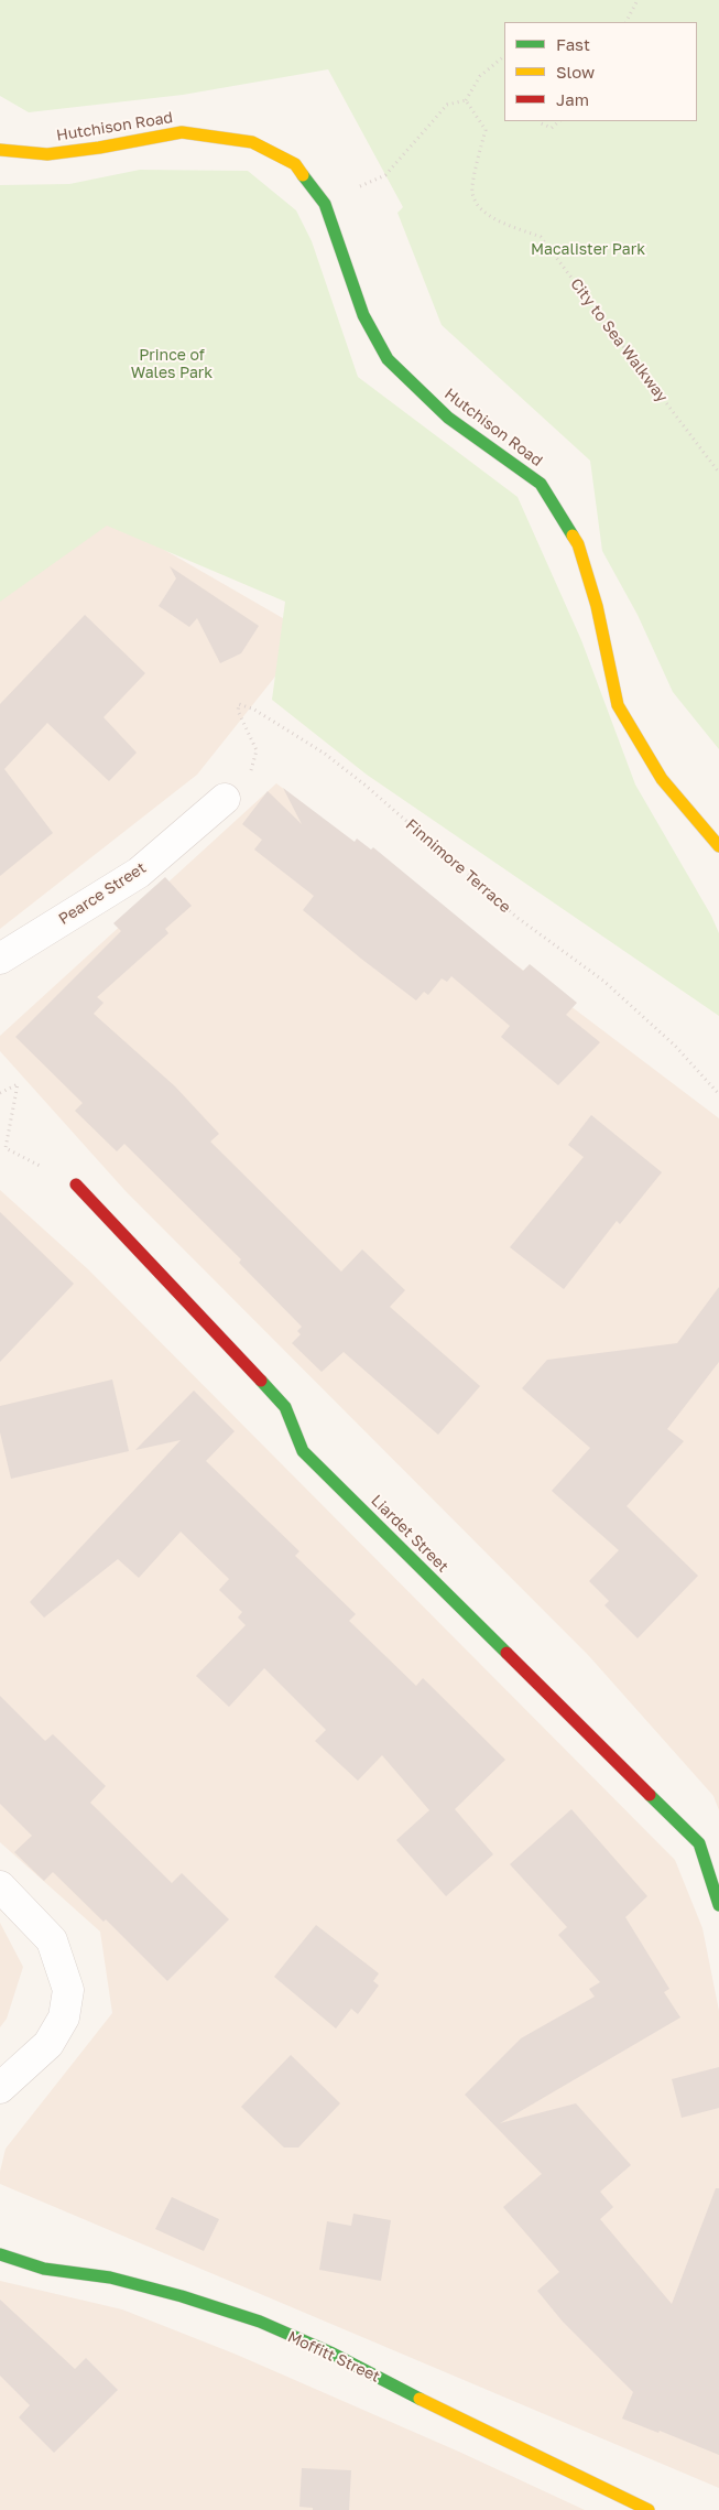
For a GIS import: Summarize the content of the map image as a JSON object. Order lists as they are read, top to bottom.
{
  "streets": {
    "street": [
      "Hutchison Road",
      "Pearce Street",
      "Liardet Street",
      "Moffitt Street"
    ],
    "path": ["City to Sea Walkway", "Finnimore Terrace"]
  },
  "parks": ["Macalister Park", "Prince of Wales Park"],
  "legend": ["Fast", "Slow", "Jam"]
}
